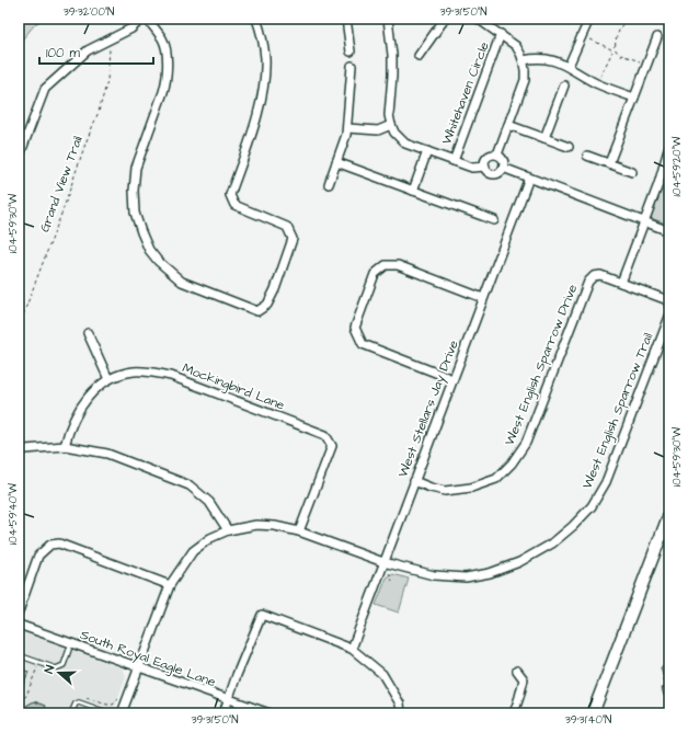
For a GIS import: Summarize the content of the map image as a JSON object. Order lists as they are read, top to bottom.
{
  "streets": {
    "street": [
      "Whitehaven Circle",
      "West English Sparrow Drive",
      "Mockingbird Lane",
      "West Stellars Jay Drive",
      "West English Sparrow Trail",
      "South Royal Eagle Lane"
    ],
    "path": ["Grand View Trail"]
  },
  "crossings": [
    ["West English Sparrow Drive", "West Stellars Jay Drive"],
    ["Mockingbird Lane", "West English Sparrow Trail"],
    ["West Stellars Jay Drive", "West English Sparrow Trail"],
    ["West English Sparrow Trail", "South Royal Eagle Lane"]
  ],
  "scale_bar": "100 m",
  "north": "left",
  "coordinates": [
    "39°32'00\"N",
    "39°31'50\"N",
    "104°59'20\"W",
    "104°59'30\"W",
    "104°59'40\"W",
    "39°31'40\"N"
  ]
}
